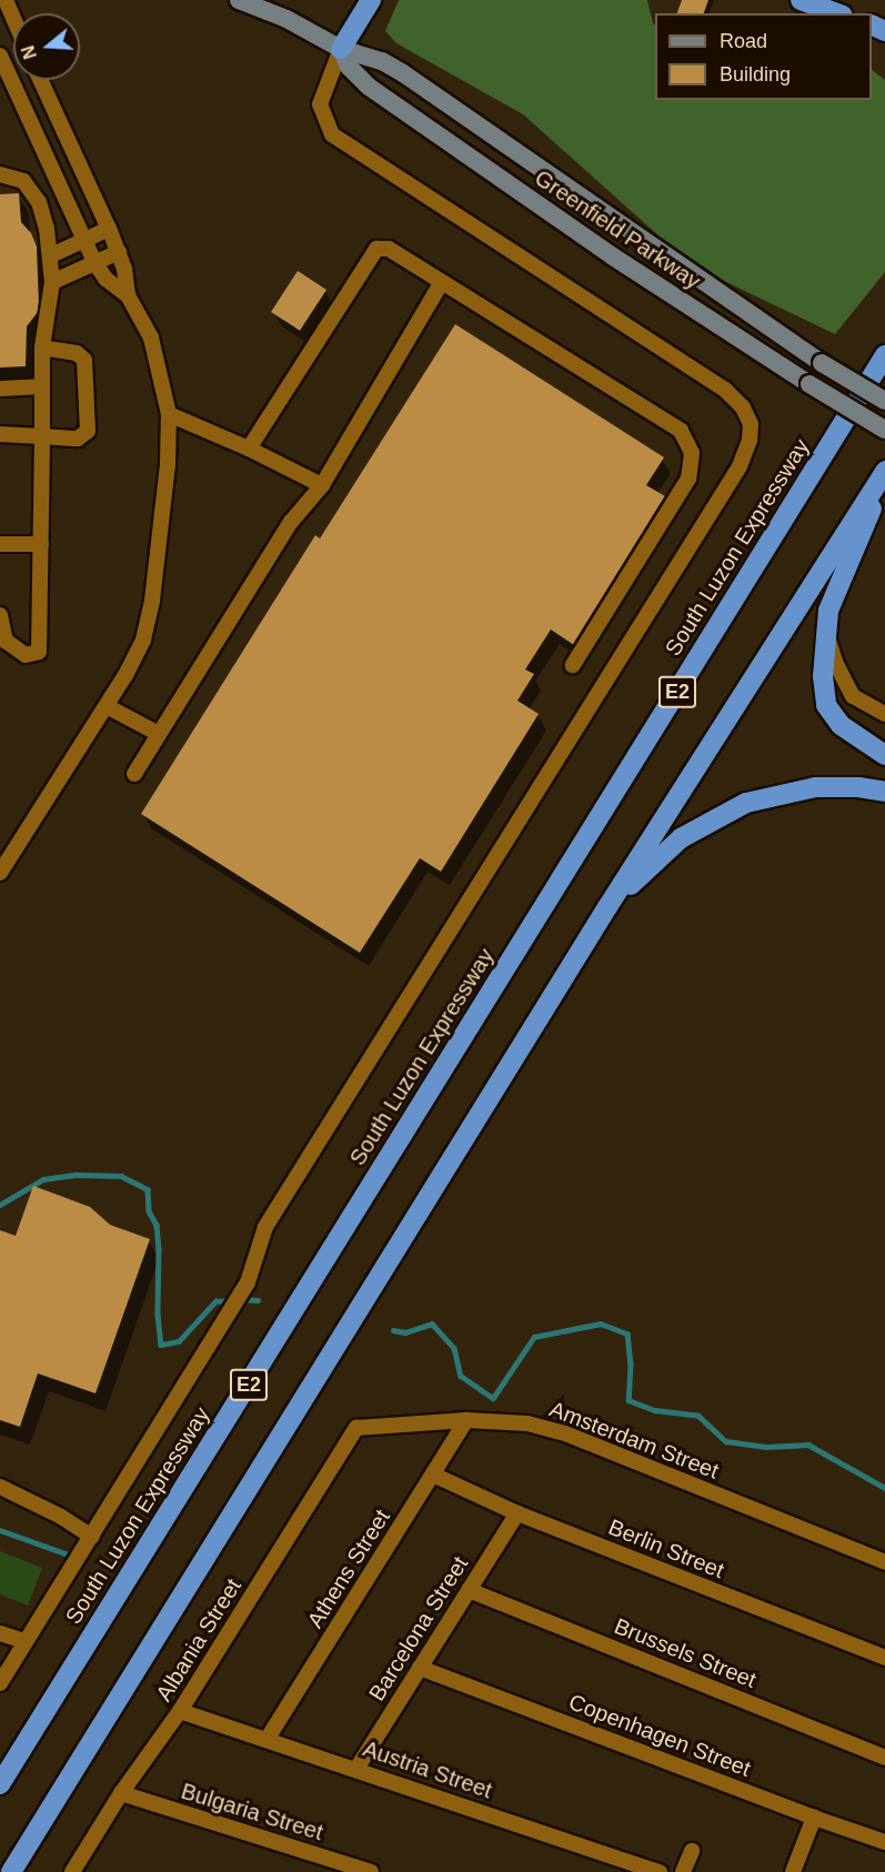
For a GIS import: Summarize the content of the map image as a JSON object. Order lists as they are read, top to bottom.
{
  "streets": {
    "highway": ["South Luzon Expressway", "E2"],
    "main road": ["Greenfield Parkway"],
    "street": [
      "Amsterdam Street",
      "Berlin Street",
      "Athens Street",
      "Barcelona Street",
      "Albania Street",
      "Brussels Street",
      "Copenhagen Street",
      "Austria Street",
      "Bulgaria Street"
    ]
  },
  "crossings": [
    ["Amsterdam Street", "Athens Street"],
    ["Amsterdam Street", "Albania Street"],
    ["Berlin Street", "Athens Street"],
    ["Berlin Street", "Barcelona Street"],
    ["Athens Street", "Austria Street"],
    ["Barcelona Street", "Brussels Street"],
    ["Barcelona Street", "Copenhagen Street"],
    ["Barcelona Street", "Austria Street"],
    ["Albania Street", "Austria Street"],
    ["Albania Street", "Bulgaria Street"]
  ],
  "legend": ["Road", "Building"],
  "north": "left"
}
